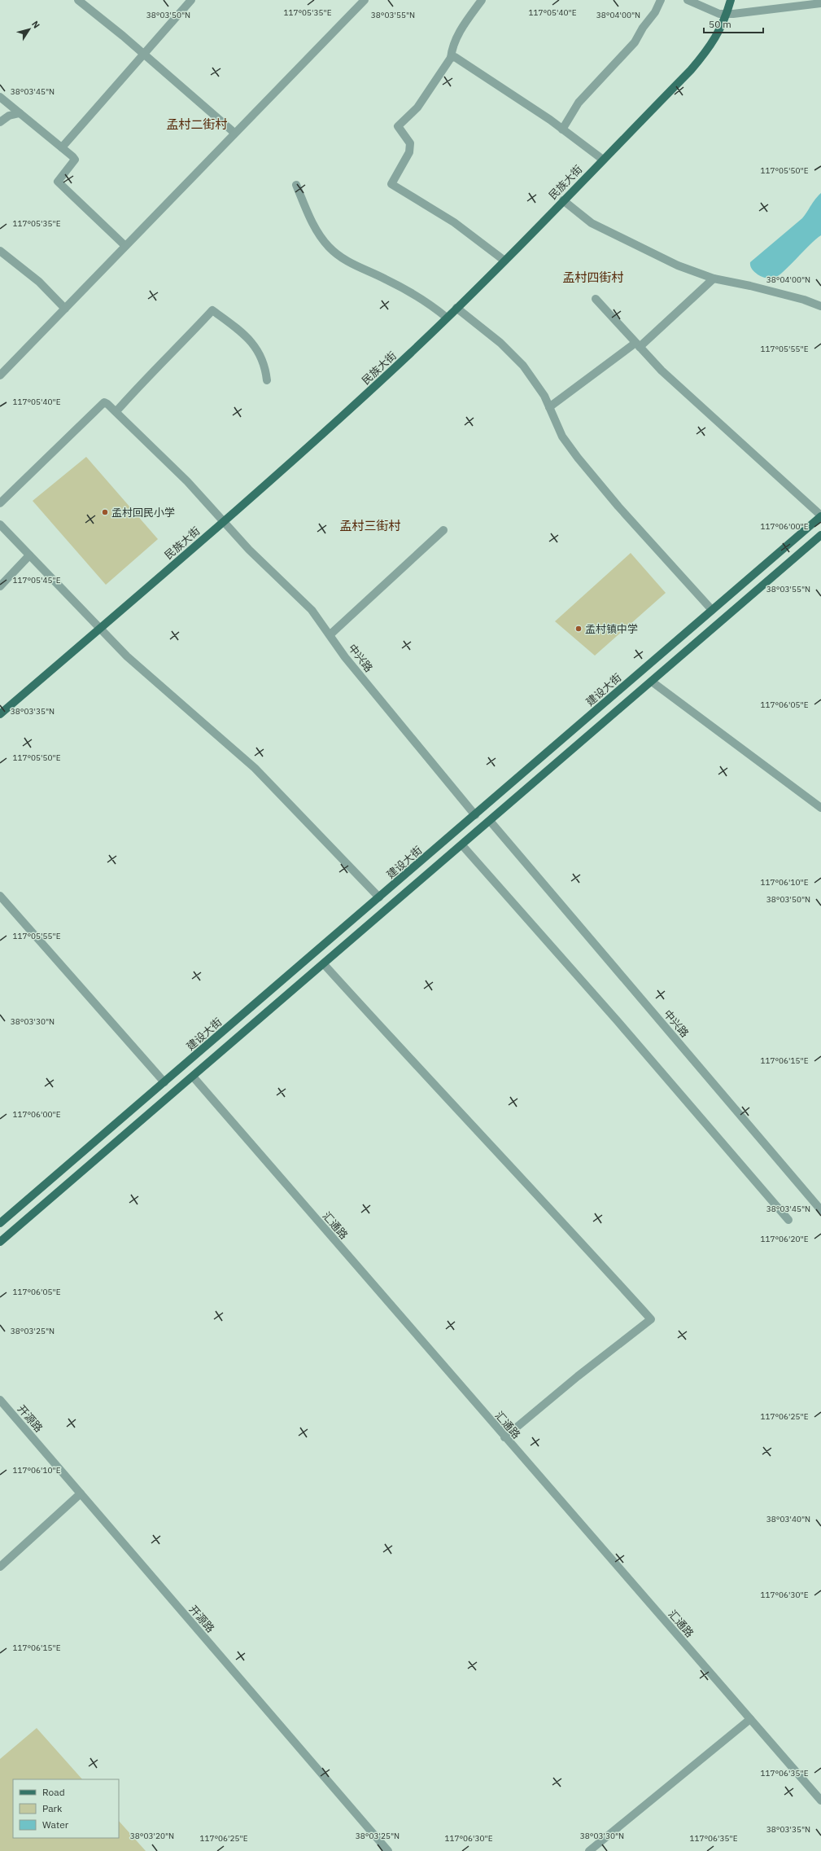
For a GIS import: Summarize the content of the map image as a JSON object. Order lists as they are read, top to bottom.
{
  "streets": {
    "main road": ["民族大街", "建设大街"],
    "street": ["中兴路", "汇通路", "开源路"]
  },
  "crossings": [
    ["民族大街", "中兴路"],
    ["中兴路", "建设大街"]
  ],
  "districts": ["孟村二街村", "孟村四街村", "孟村三街村"],
  "places": ["孟村回民小学", "孟村镇中学"],
  "legend": ["Road", "Park", "Water"],
  "scale_bar": "50 m",
  "north": "top right",
  "coordinates": [
    "117°05'40\"E",
    "117°05'35\"E",
    "38°03'50\"N",
    "38°03'55\"N",
    "38°04'00\"N",
    "38°03'45\"N",
    "117°05'50\"E",
    "117°05'55\"E",
    "117°06'00\"E",
    "117°05'45\"E",
    "117°06'05\"E",
    "38°03'35\"N",
    "117°06'10\"E",
    "38°03'30\"N",
    "117°06'15\"E",
    "117°06'20\"E",
    "38°03'25\"N",
    "117°06'25\"E",
    "38°03'40\"N",
    "117°06'30\"E",
    "117°06'35\"E",
    "38°03'20\"N"
  ]
}
